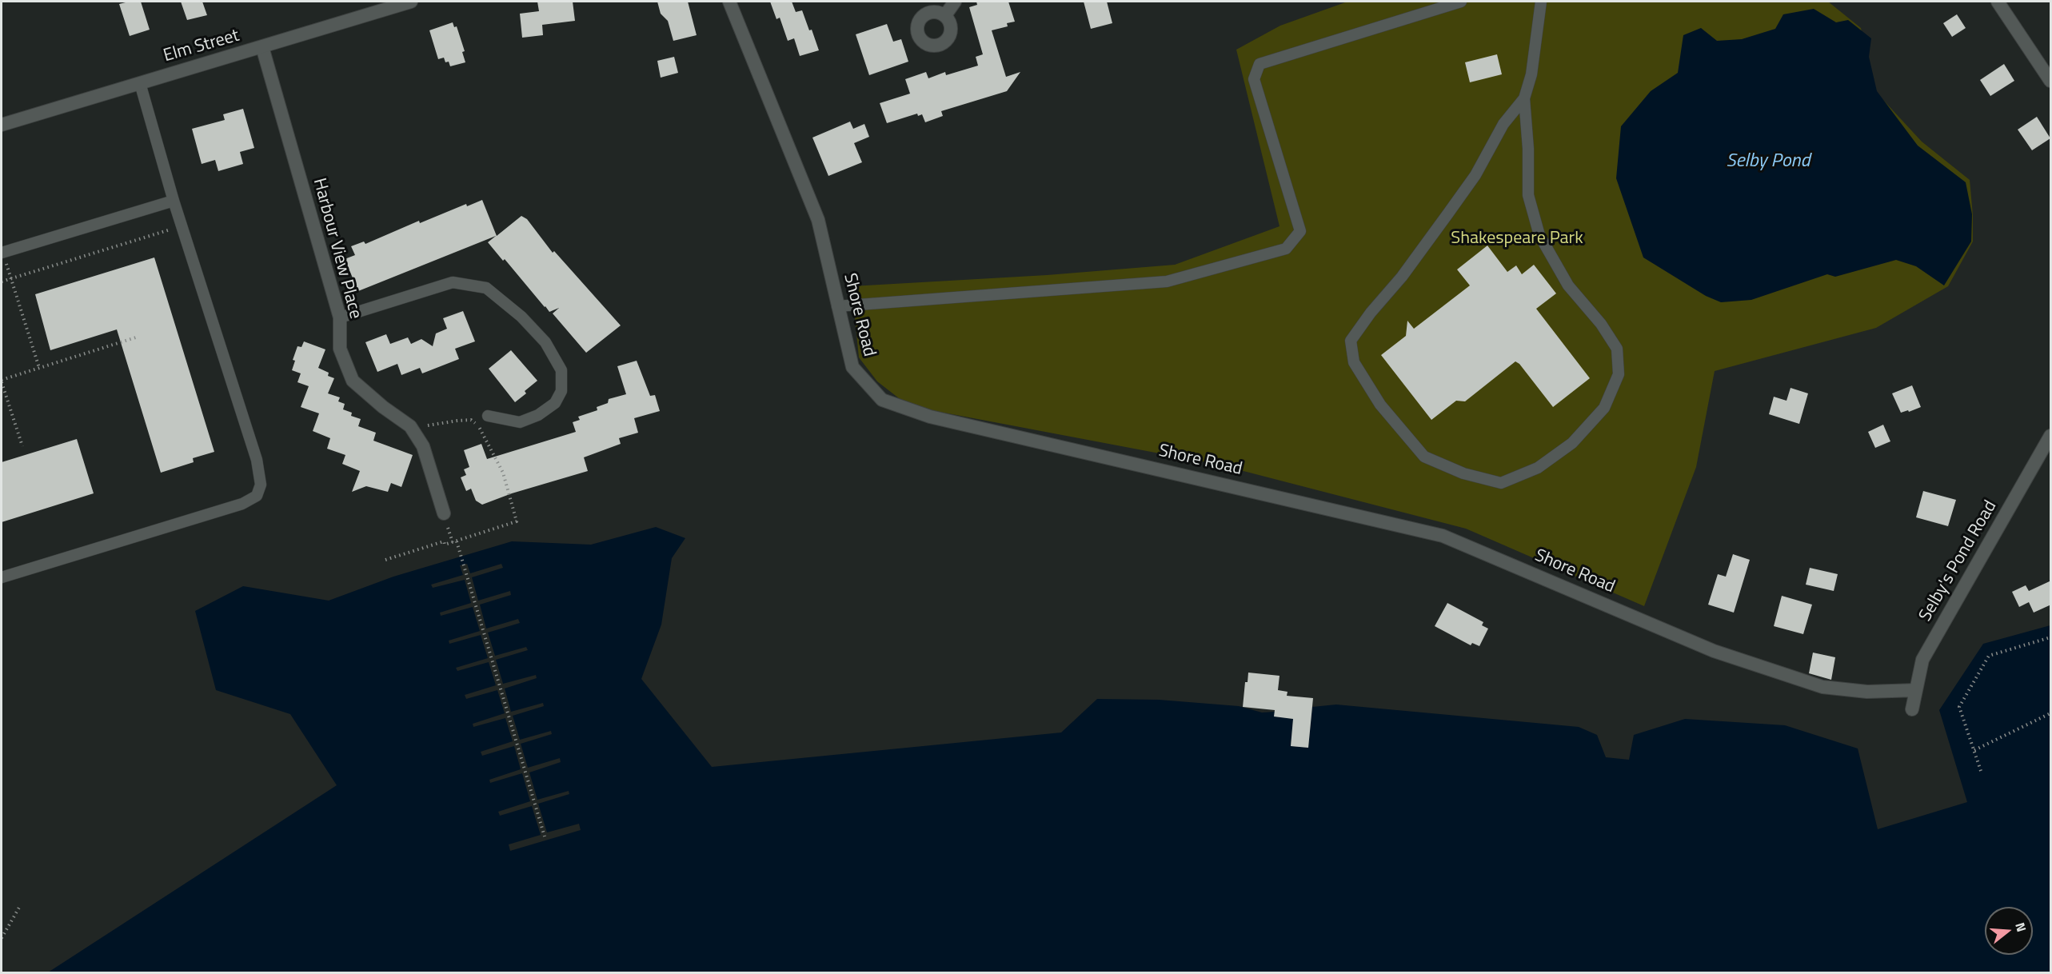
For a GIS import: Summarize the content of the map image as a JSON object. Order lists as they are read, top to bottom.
{
  "streets": {
    "street": [
      "Elm Street",
      "Harbour View Place",
      "Shore Road",
      "Selby's Pond Road"
    ]
  },
  "crossings": [
    ["Elm Street", "Harbour View Place"],
    ["Shore Road", "Selby's Pond Road"]
  ],
  "water": ["Selby Pond"],
  "parks": ["Shakespeare Park"],
  "north": "right"
}
